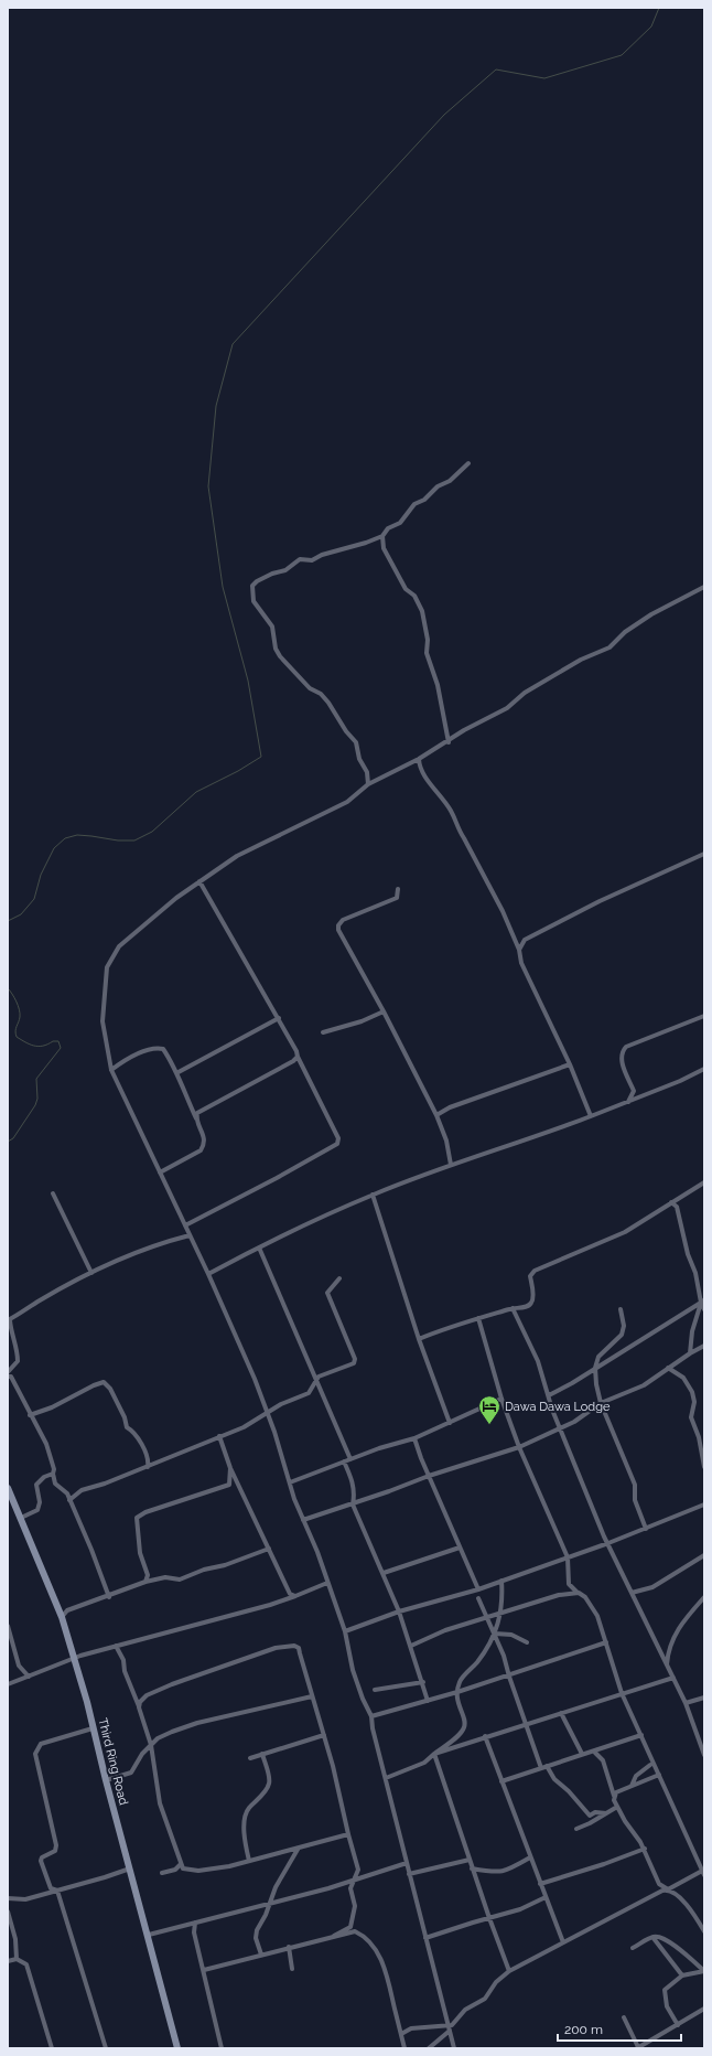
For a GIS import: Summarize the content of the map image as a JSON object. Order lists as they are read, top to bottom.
{
  "streets": {
    "street": ["Third Ring Road"]
  },
  "places": {
    "hotel": ["Dawa Dawa Lodge"]
  },
  "scale_bar": "200 m"
}
